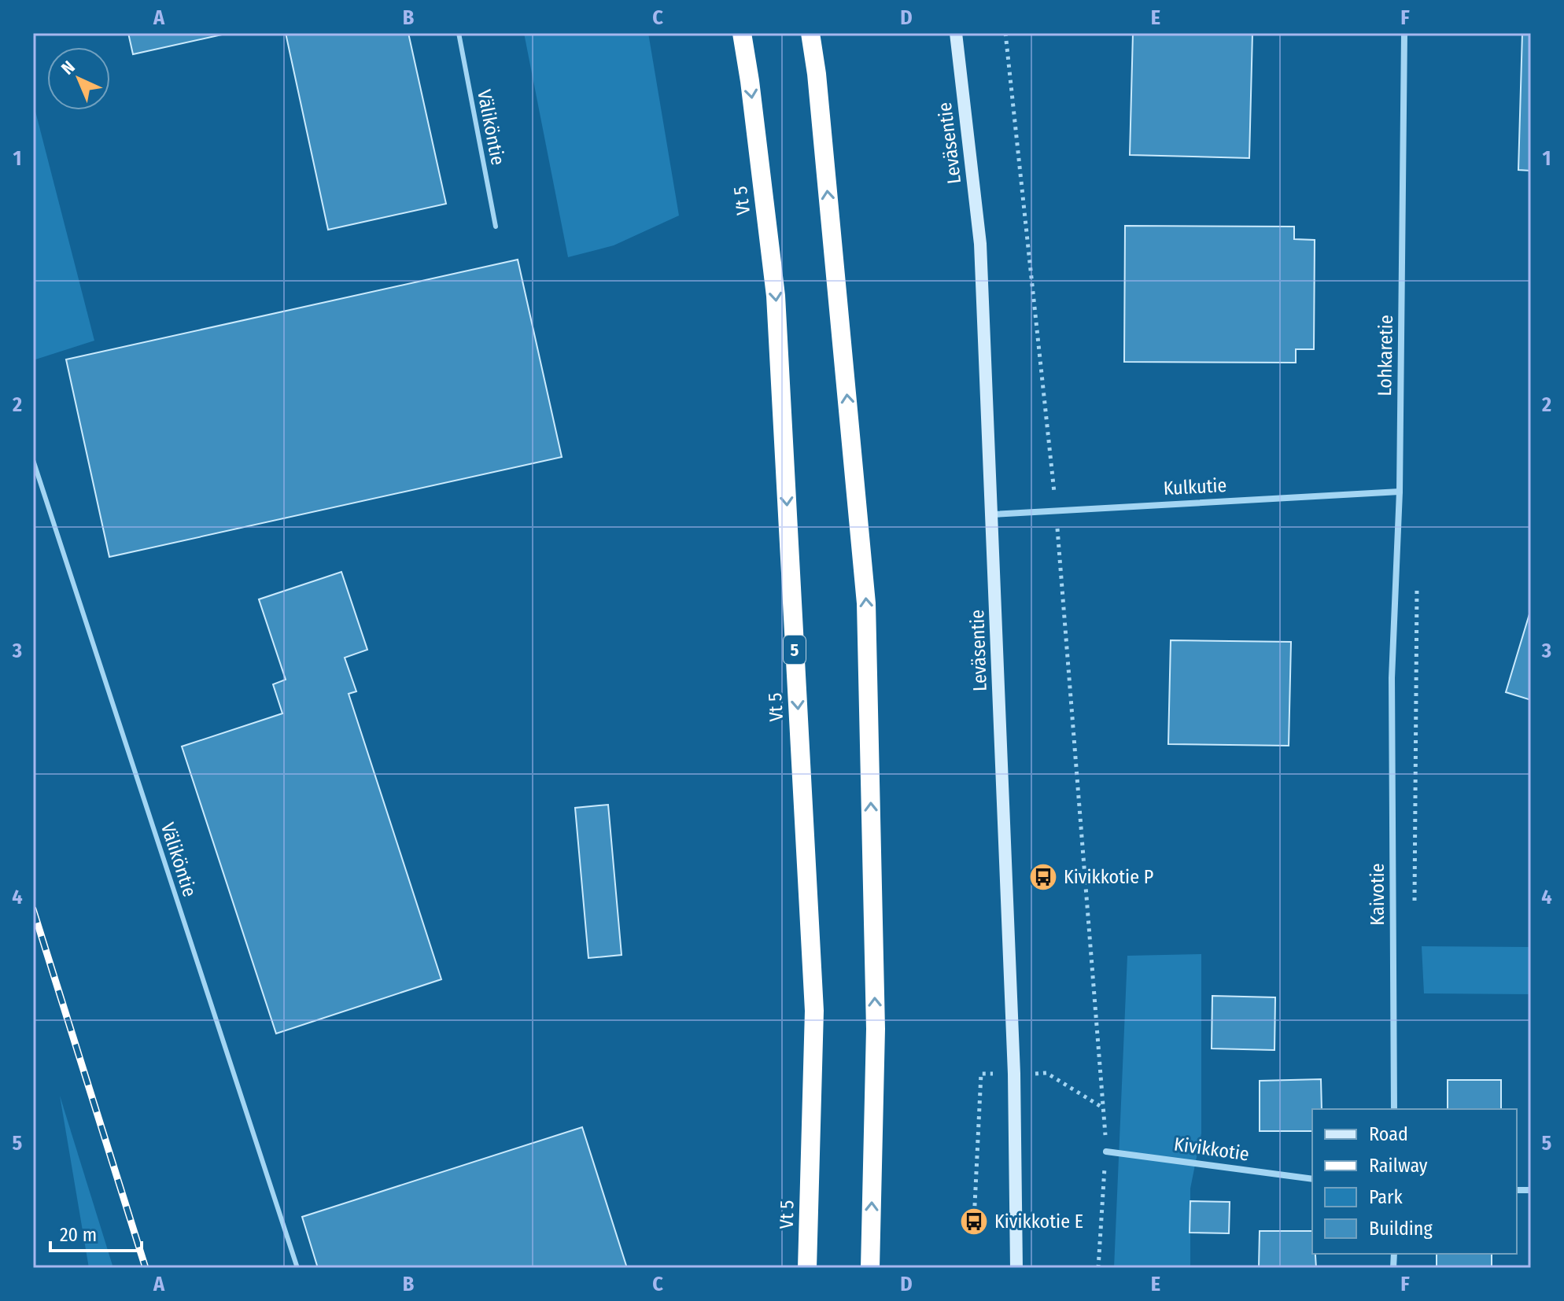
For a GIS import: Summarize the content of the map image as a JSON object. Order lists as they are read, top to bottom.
{
  "streets": {
    "highway": ["Vt 5", "5"],
    "main road": ["Leväsentie"],
    "street": [
      "Lohkaretie",
      "Kulkutie",
      "Kaivotie",
      "Kivikkotie"
    ],
    "lane": ["Väliköntie"]
  },
  "crossings": [
    ["Leväsentie", "Kulkutie"],
    ["Lohkaretie", "Kulkutie"],
    ["Lohkaretie", "Kaivotie"]
  ],
  "places": {
    "bus stop": ["Kivikkotie P", "Kivikkotie E"]
  },
  "legend": [
    "Road",
    "Railway",
    "Park",
    "Building"
  ],
  "scale_bar": "20 m",
  "north": "top left",
  "grid": {
    "columns": [
      "A",
      "B",
      "C",
      "D",
      "E",
      "F"
    ],
    "rows": [
      "1",
      "2",
      "3",
      "4",
      "5"
    ]
  }
}
